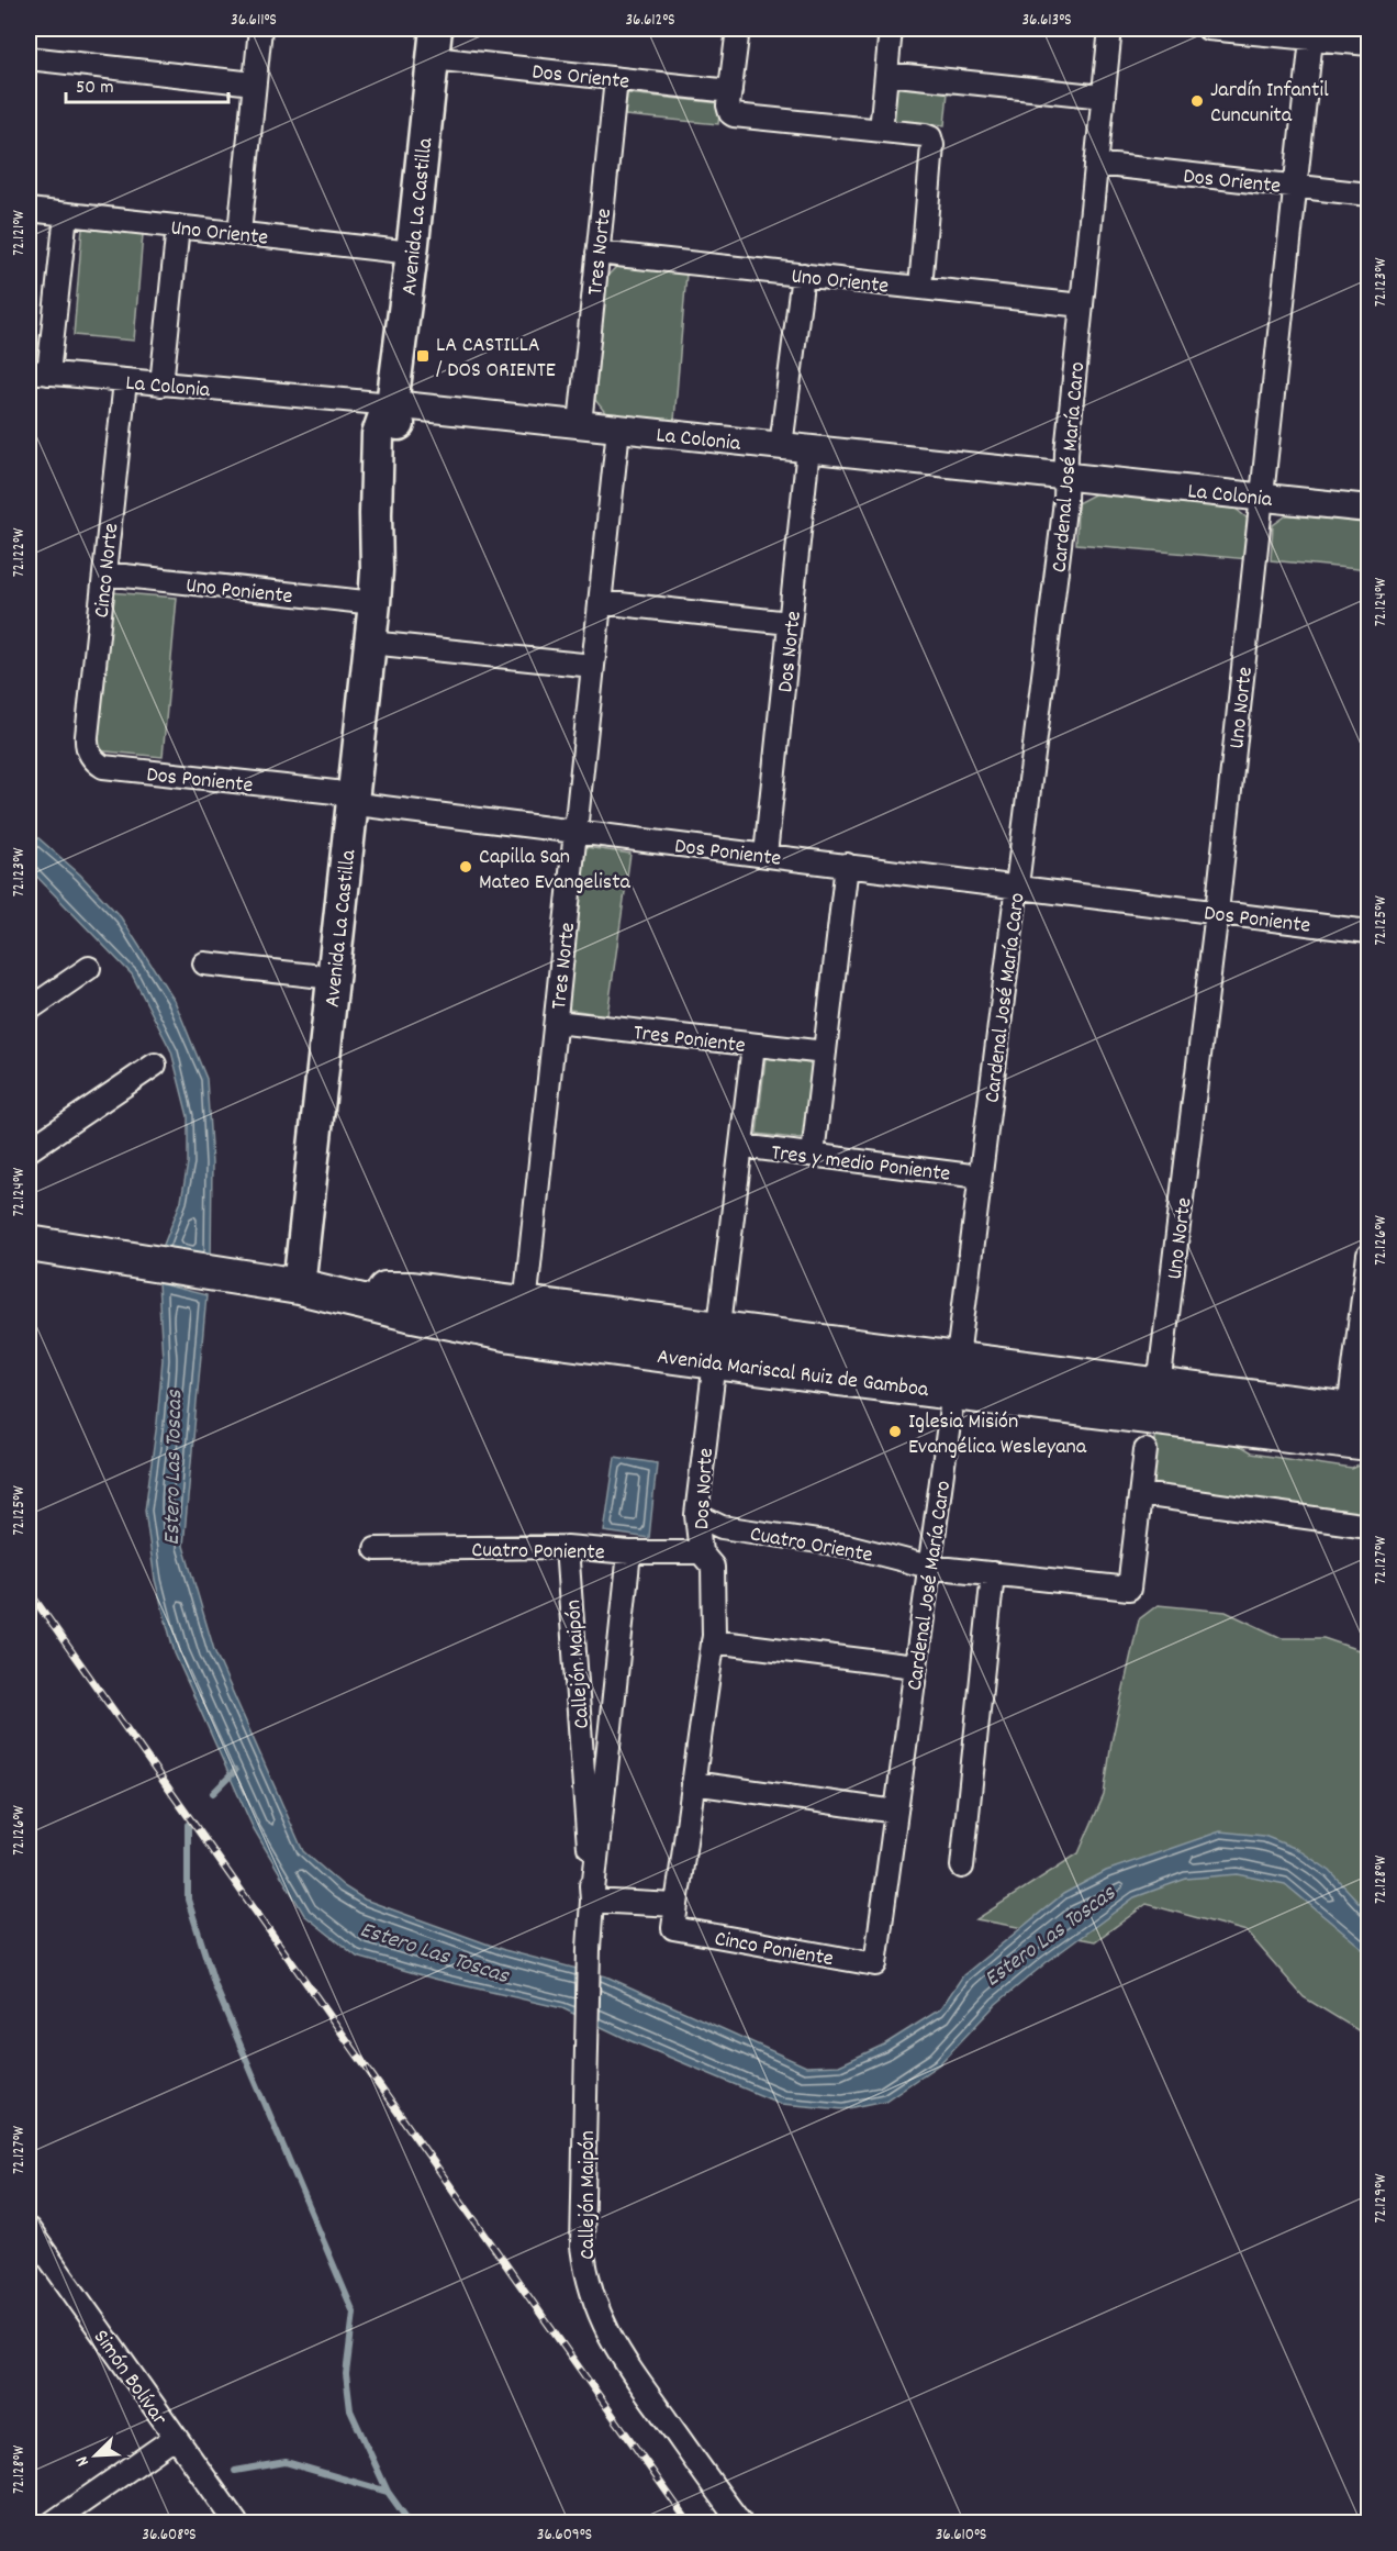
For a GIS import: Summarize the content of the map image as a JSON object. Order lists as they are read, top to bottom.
{
  "streets": {
    "main road": ["Avenida La Castilla", "Avenida Mariscal Ruiz de Gamboa"],
    "street": [
      "Dos Oriente",
      "Uno Oriente",
      "Tres Norte",
      "La Colonia",
      "Cardenal José María Caro",
      "Cinco Norte",
      "Uno Poniente",
      "Dos Norte",
      "Uno Norte",
      "Dos Poniente",
      "Tres Poniente",
      "Tres y medio Poniente",
      "Cuatro Oriente",
      "Cuatro Poniente",
      "Callejón Maipón",
      "Cinco Poniente",
      "Simón Bolívar"
    ]
  },
  "crossings": [
    ["Dos Oriente", "Avenida La Castilla"],
    ["Dos Oriente", "Tres Norte"],
    ["Dos Oriente", "Cardenal José María Caro"],
    ["Dos Oriente", "Uno Norte"],
    ["Avenida La Castilla", "Uno Oriente"],
    ["Avenida La Castilla", "La Colonia"],
    ["Avenida La Castilla", "Uno Poniente"],
    ["Avenida La Castilla", "Dos Poniente"],
    ["Avenida La Castilla", "Avenida Mariscal Ruiz de Gamboa"],
    ["Uno Oriente", "Tres Norte"],
    ["Uno Oriente", "Cardenal José María Caro"],
    ["Tres Norte", "La Colonia"],
    ["Tres Norte", "Dos Poniente"],
    ["Tres Norte", "Tres Poniente"],
    ["Tres Norte", "Avenida Mariscal Ruiz de Gamboa"],
    ["La Colonia", "Cardenal José María Caro"],
    ["La Colonia", "Cinco Norte"],
    ["La Colonia", "Dos Norte"],
    ["La Colonia", "Uno Norte"],
    ["Cardenal José María Caro", "Dos Poniente"],
    ["Cardenal José María Caro", "Tres y medio Poniente"],
    ["Cardenal José María Caro", "Avenida Mariscal Ruiz de Gamboa"],
    ["Cardenal José María Caro", "Cuatro Oriente"],
    ["Cardenal José María Caro", "Cinco Poniente"],
    ["Cinco Norte", "Uno Poniente"],
    ["Cinco Norte", "Dos Poniente"],
    ["Dos Norte", "Dos Poniente"],
    ["Dos Norte", "Tres Poniente"],
    ["Dos Norte", "Tres y medio Poniente"],
    ["Dos Norte", "Avenida Mariscal Ruiz de Gamboa"],
    ["Dos Norte", "Cuatro Oriente"],
    ["Dos Norte", "Cuatro Poniente"],
    ["Dos Norte", "Cinco Poniente"],
    ["Uno Norte", "Dos Poniente"],
    ["Uno Norte", "Avenida Mariscal Ruiz de Gamboa"],
    ["Cuatro Poniente", "Callejón Maipón"]
  ],
  "water": ["Estero Las Toscas"],
  "places": {
    "other": ["Jardín Infantil Cuncunita", "Capilla San Mateo Evangelista", "Iglesia Misión Evangélica Wesleyana"],
    "transit": ["LA CASTILLA / DOS ORIENTE"]
  },
  "scale_bar": "50 m",
  "north": "bottom left",
  "coordinates": [
    "36.611°S",
    "36.612°S",
    "36.613°S",
    "72.121°W",
    "72.123°W",
    "72.122°W",
    "72.124°W",
    "72.125°W",
    "72.126°W",
    "72.127°W",
    "72.128°W",
    "72.129°W",
    "36.608°S",
    "36.609°S",
    "36.610°S"
  ]
}
